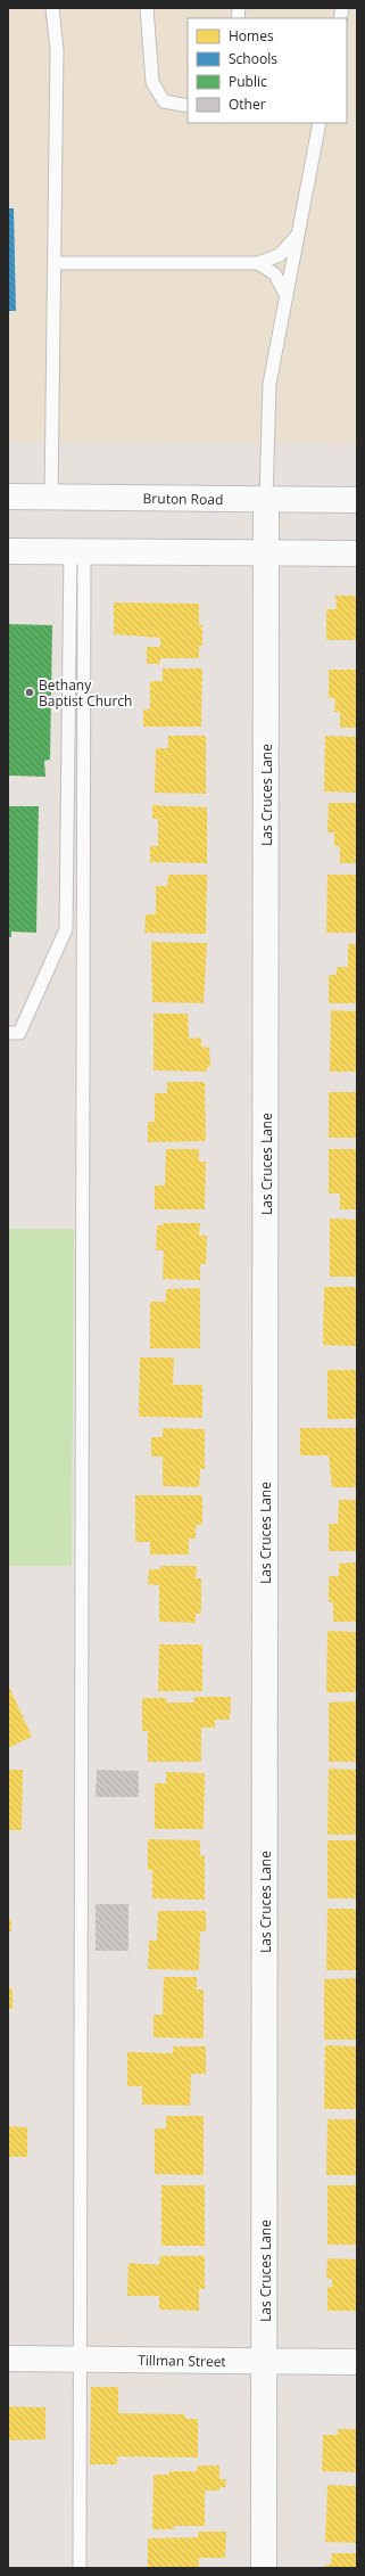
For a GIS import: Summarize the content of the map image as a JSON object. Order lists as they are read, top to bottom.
{
  "streets": {
    "street": ["Bruton Road", "Las Cruces Lane", "Tillman Street"]
  },
  "crossings": [
    ["Bruton Road", "Las Cruces Lane"],
    ["Las Cruces Lane", "Tillman Street"]
  ],
  "places": ["Bethany Baptist Church"],
  "legend": [
    "Homes",
    "Schools",
    "Public",
    "Other"
  ]
}
